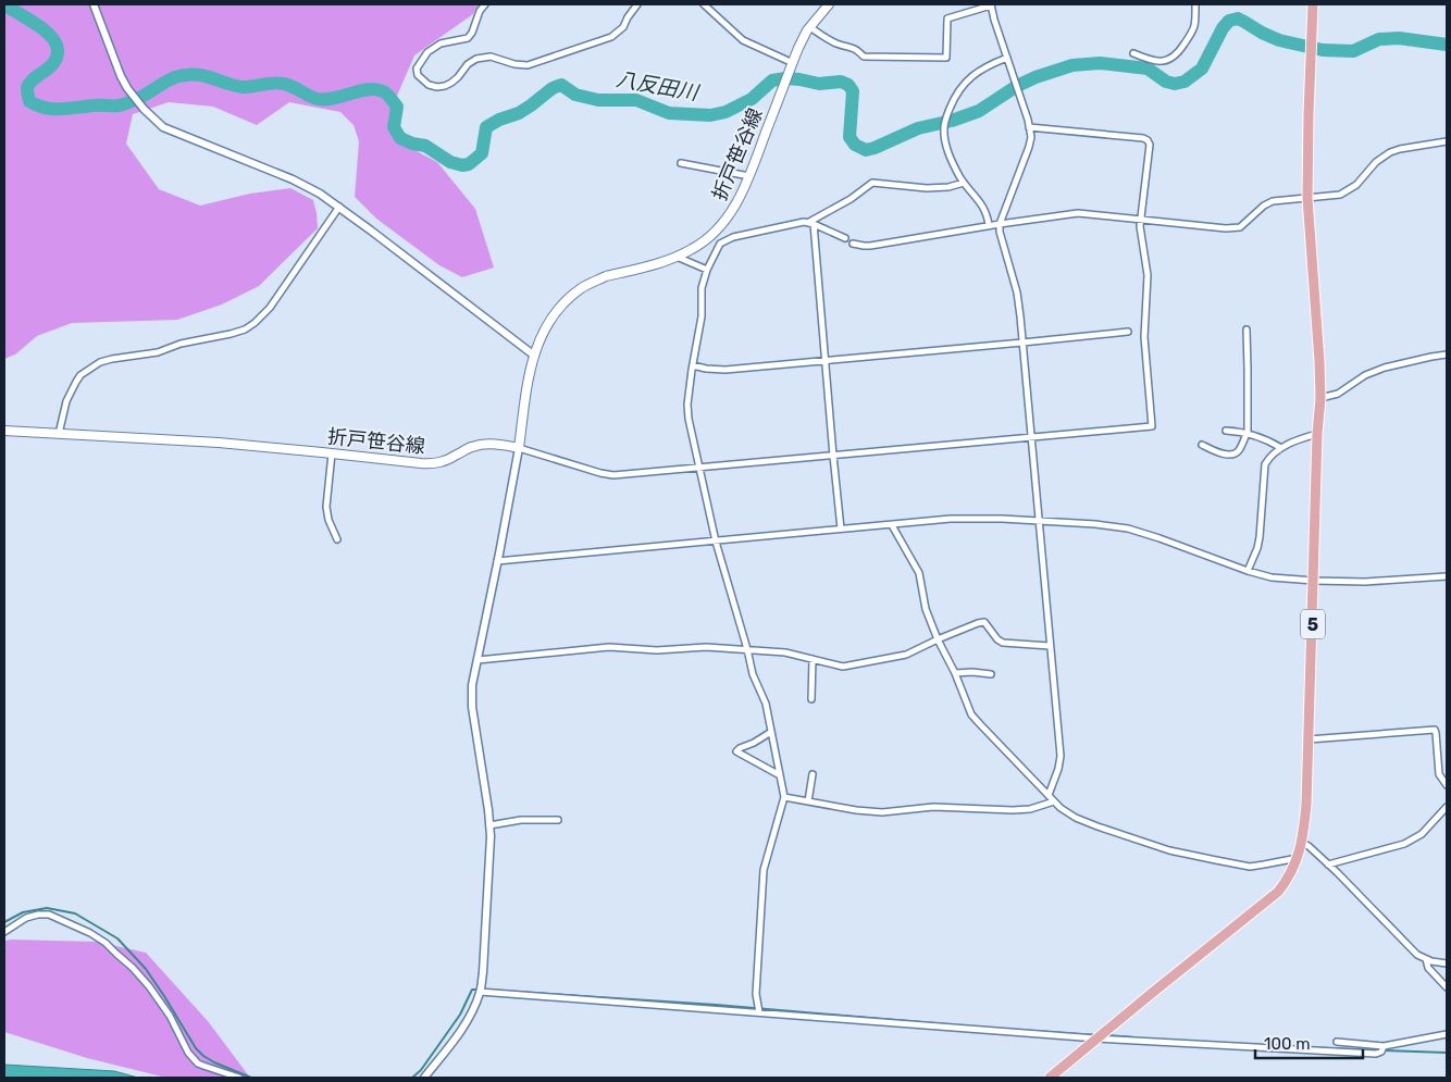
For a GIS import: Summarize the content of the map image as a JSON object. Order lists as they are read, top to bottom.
{
  "streets": {
    "main road": ["折戸笹谷線", "5"]
  },
  "water": ["八反田川"],
  "scale_bar": "100 m"
}
